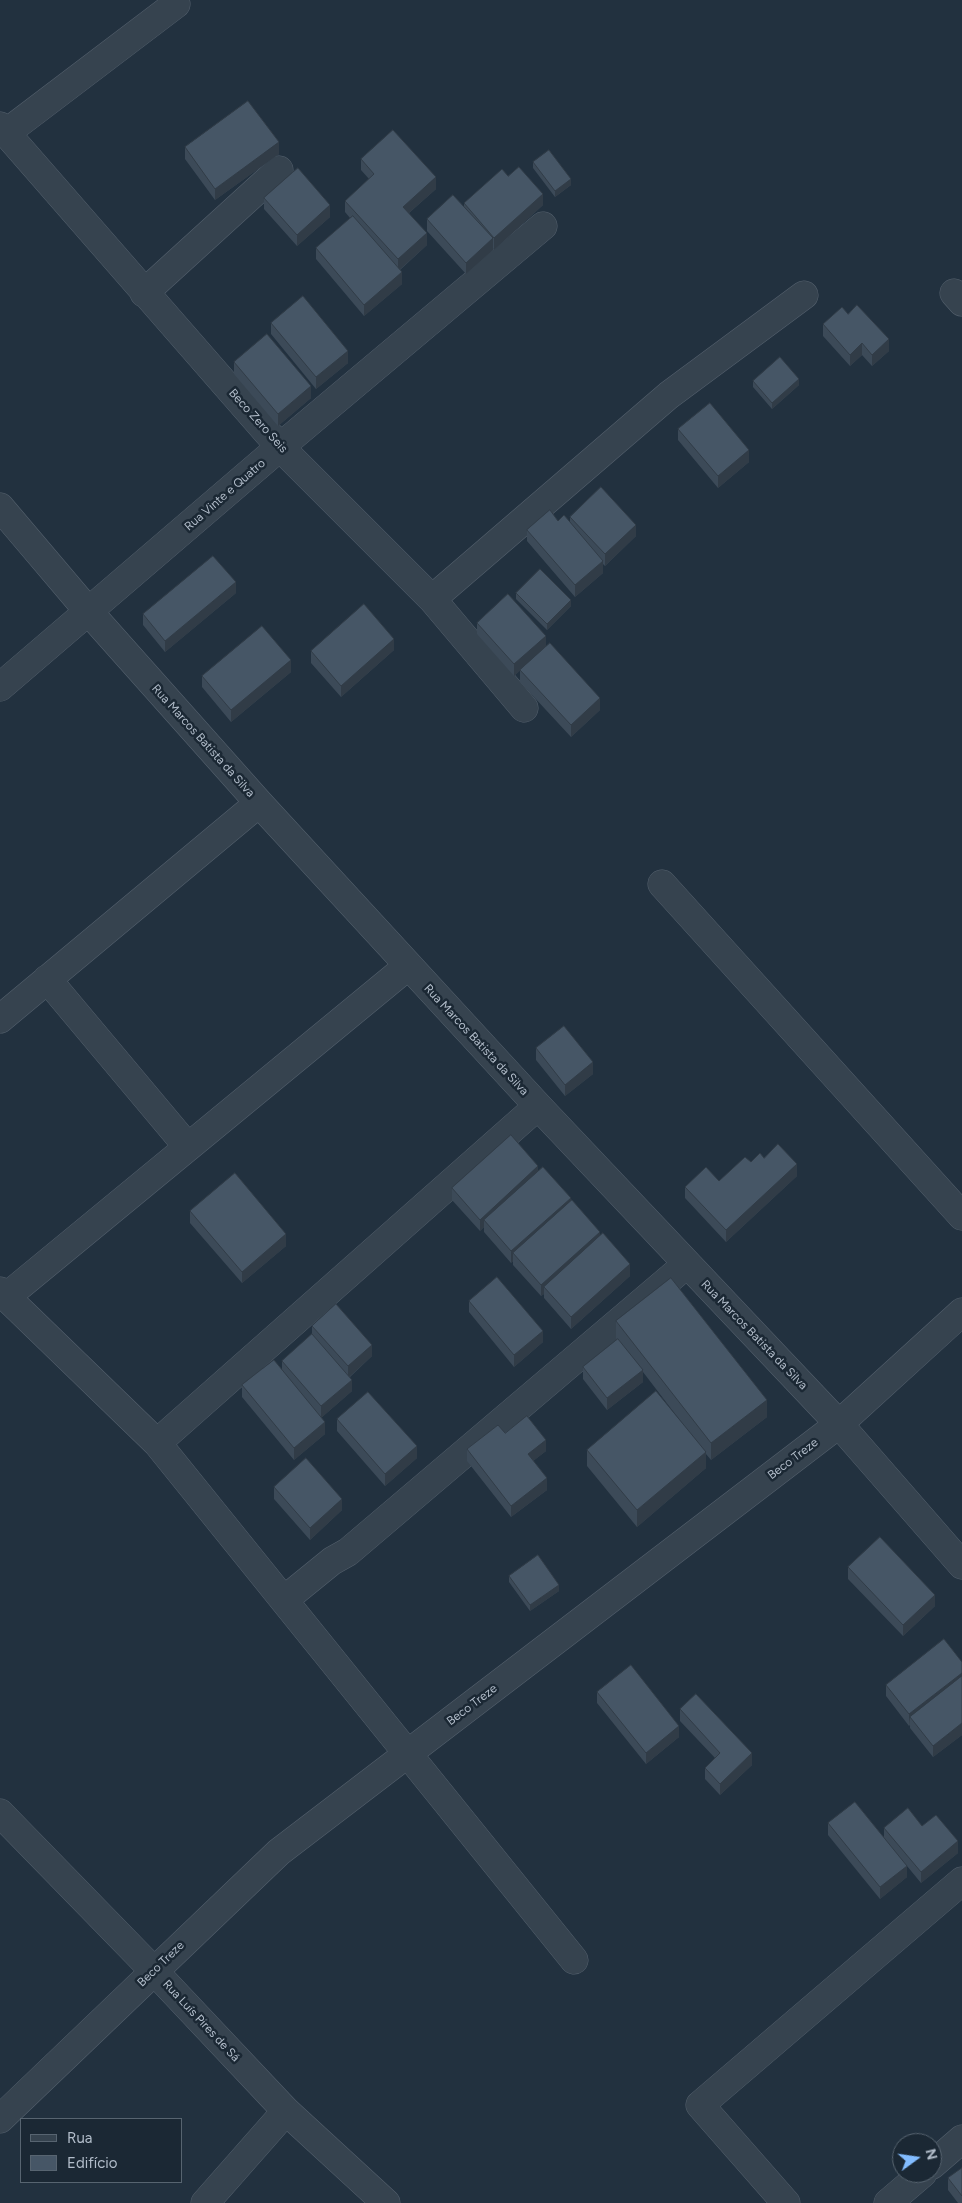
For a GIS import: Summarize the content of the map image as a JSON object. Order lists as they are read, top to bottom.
{
  "streets": {
    "street": [
      "Beco Zero Seis",
      "Rua Vinte e Quatro",
      "Rua Marcos Batista da Silva",
      "Beco Treze",
      "Rua Luís Pires de Sá"
    ]
  },
  "crossings": [
    ["Beco Zero Seis", "Rua Vinte e Quatro"],
    ["Rua Vinte e Quatro", "Rua Marcos Batista da Silva"],
    ["Rua Marcos Batista da Silva", "Beco Treze"],
    ["Beco Treze", "Rua Luís Pires de Sá"]
  ],
  "legend": ["Rua", "Edifício"],
  "north": "right"
}
